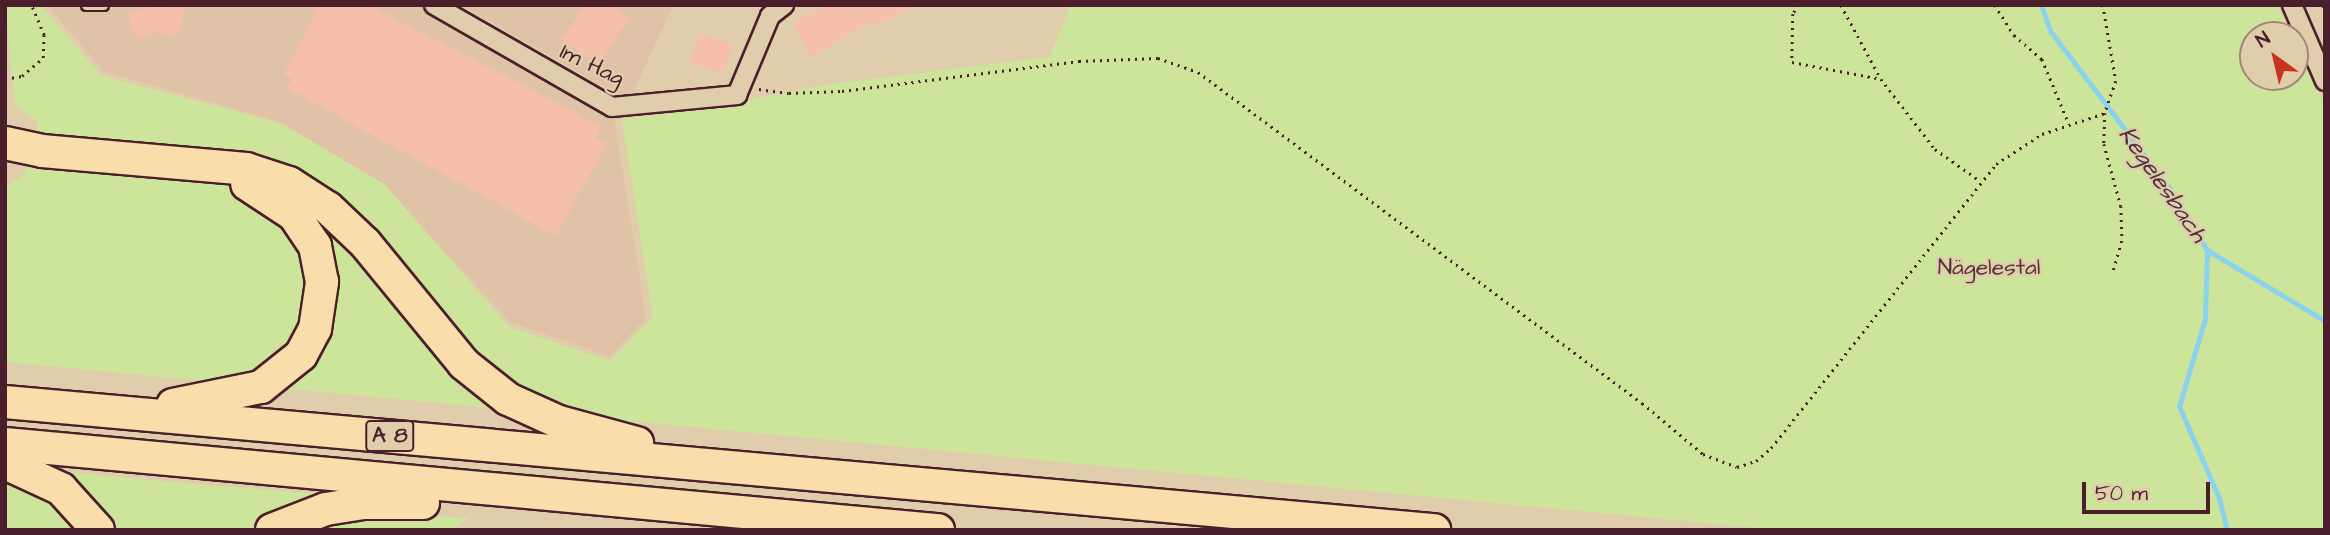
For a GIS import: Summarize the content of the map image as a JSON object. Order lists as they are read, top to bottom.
{
  "streets": {
    "highway": ["A 8"],
    "street": ["Im Hag"]
  },
  "water": ["Kegelesbach"],
  "parks": ["Nägelestal"],
  "scale_bar": "50 m",
  "north": "top left"
}
